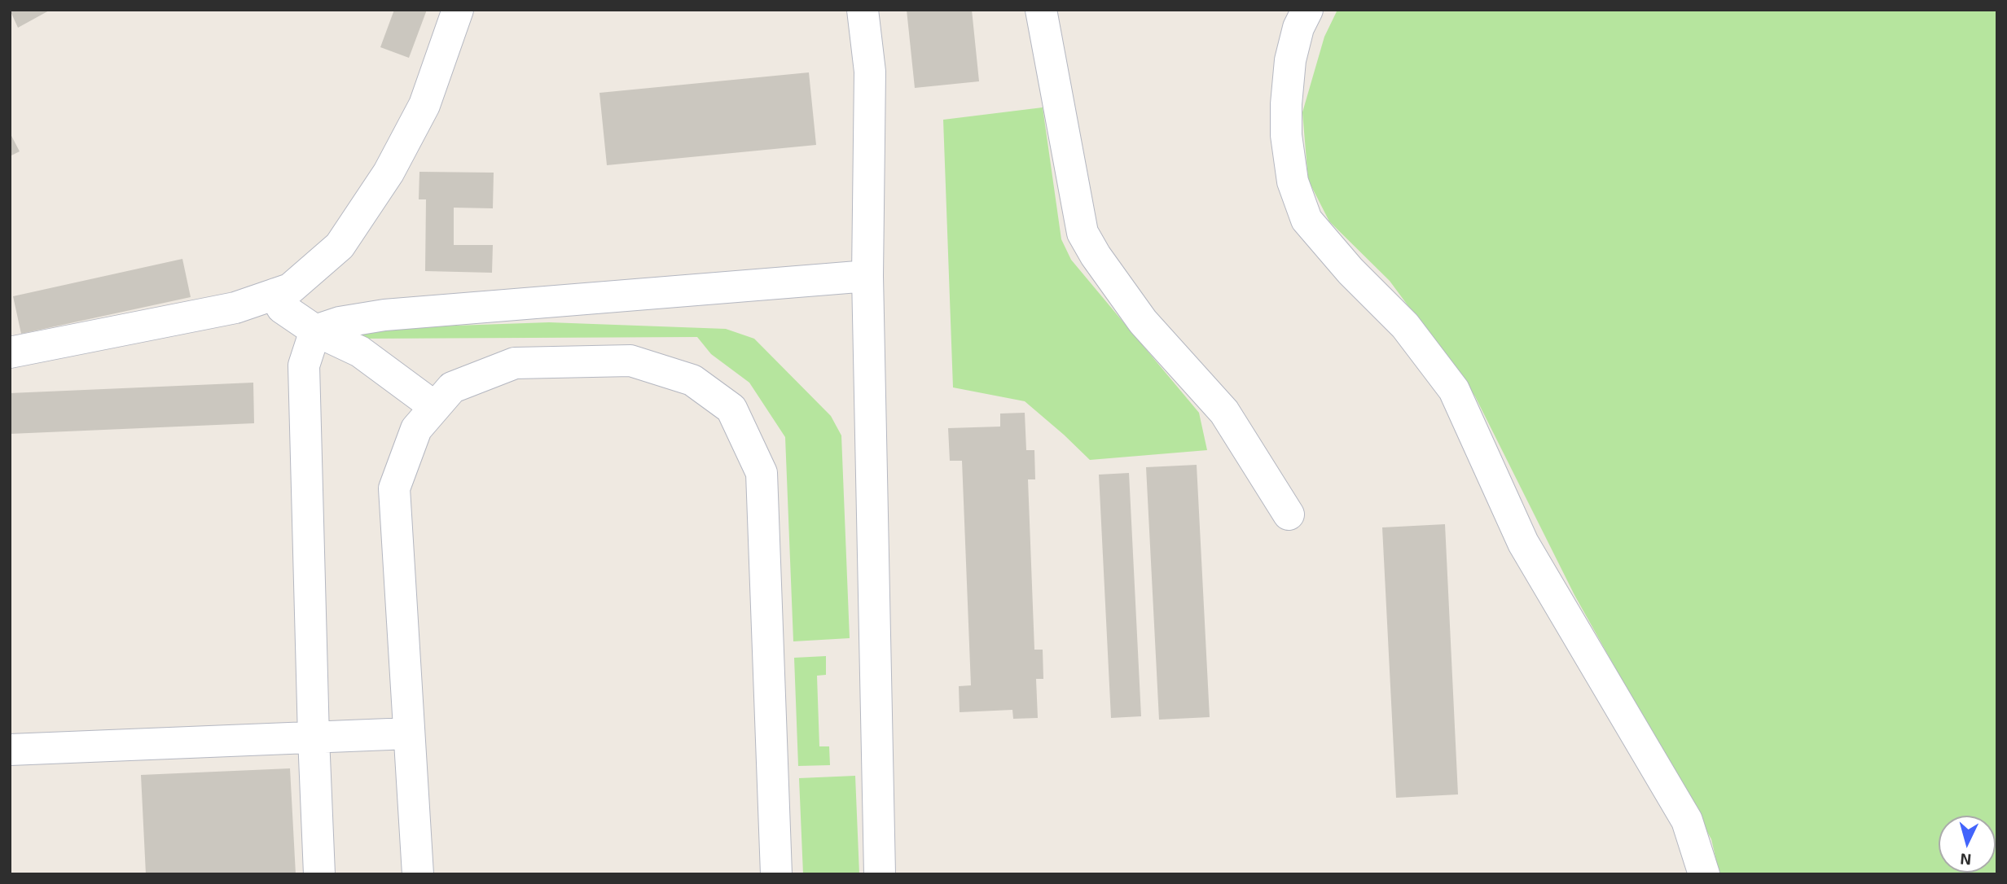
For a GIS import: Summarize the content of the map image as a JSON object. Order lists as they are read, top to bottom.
{
  "north": "bottom"
}
